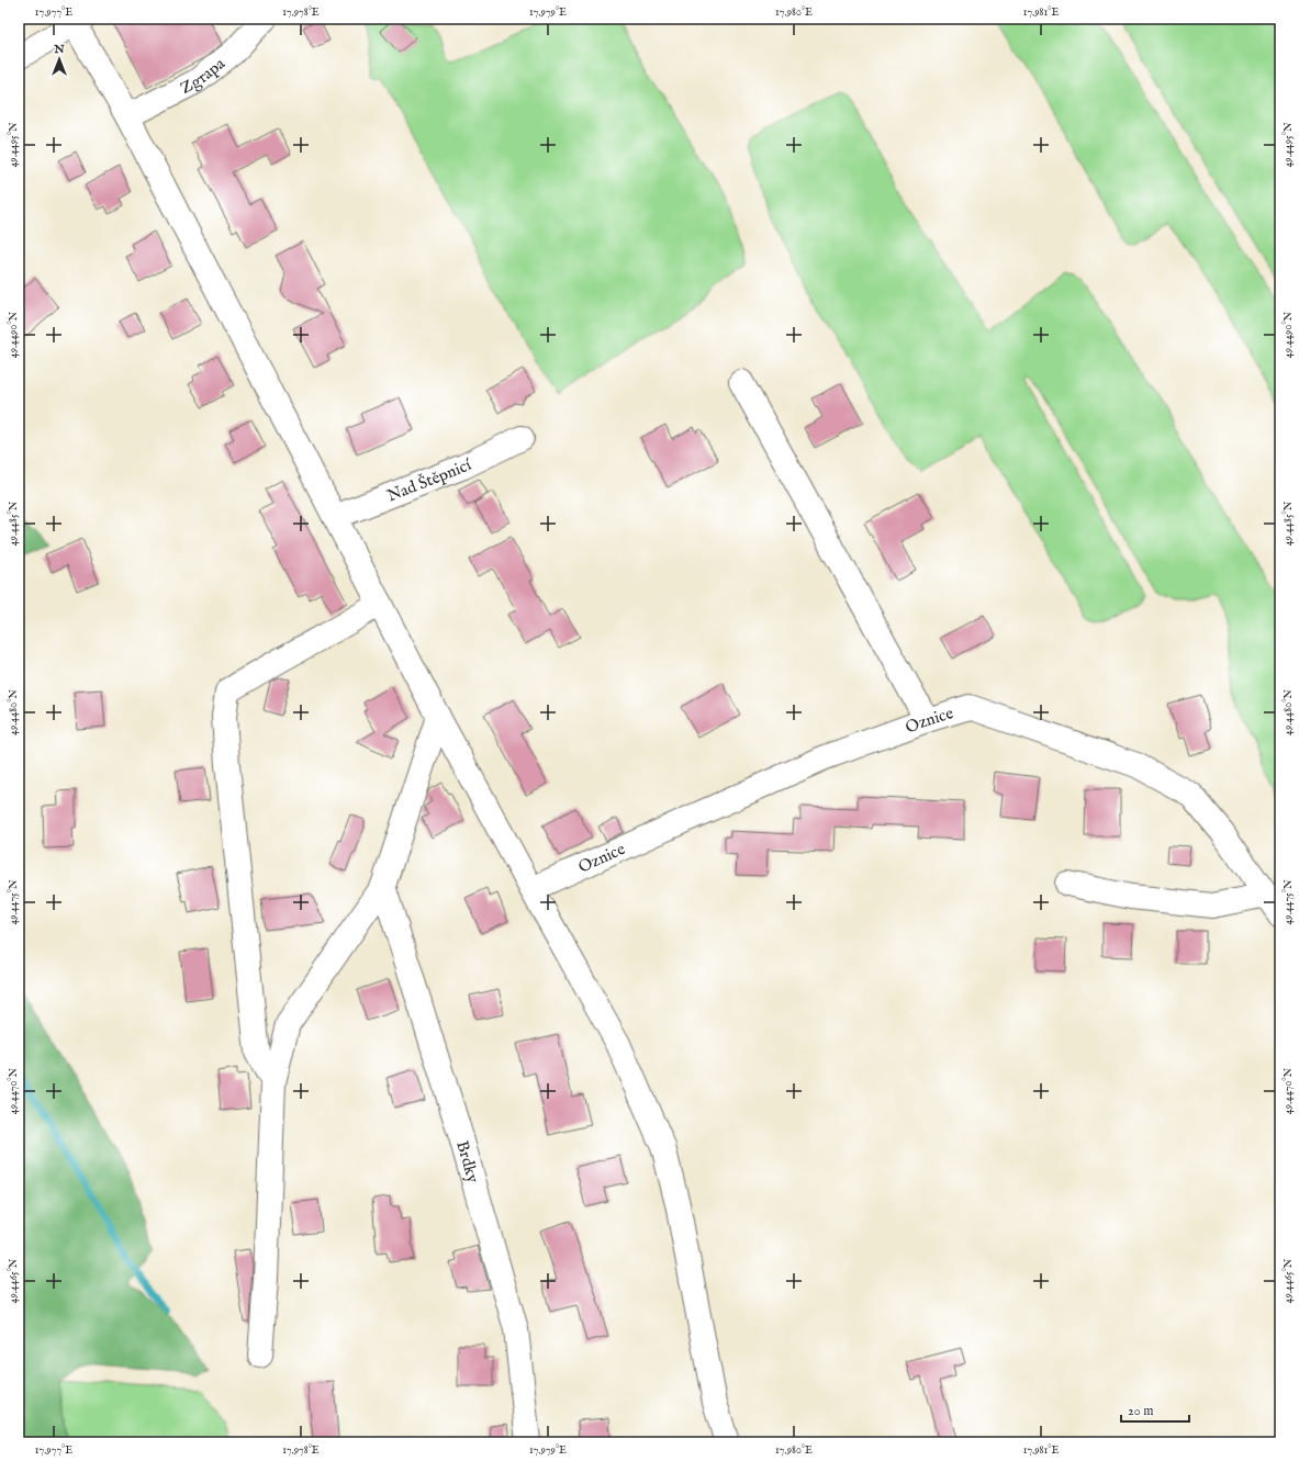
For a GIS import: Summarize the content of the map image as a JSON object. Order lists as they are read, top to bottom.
{
  "streets": {
    "street": [
      "Zgrapa",
      "Nad Štěpnicí",
      "Oznice",
      "Brdky"
    ]
  },
  "scale_bar": "20 m",
  "north": "top",
  "coordinates": [
    "17.977°E",
    "17.978°E",
    "17.979°E",
    "17.980°E",
    "17.981°E",
    "49.4495°N",
    "49.4490°N",
    "49.4485°N",
    "49.4480°N",
    "49.4475°N",
    "49.4470°N",
    "49.4465°N"
  ]
}
